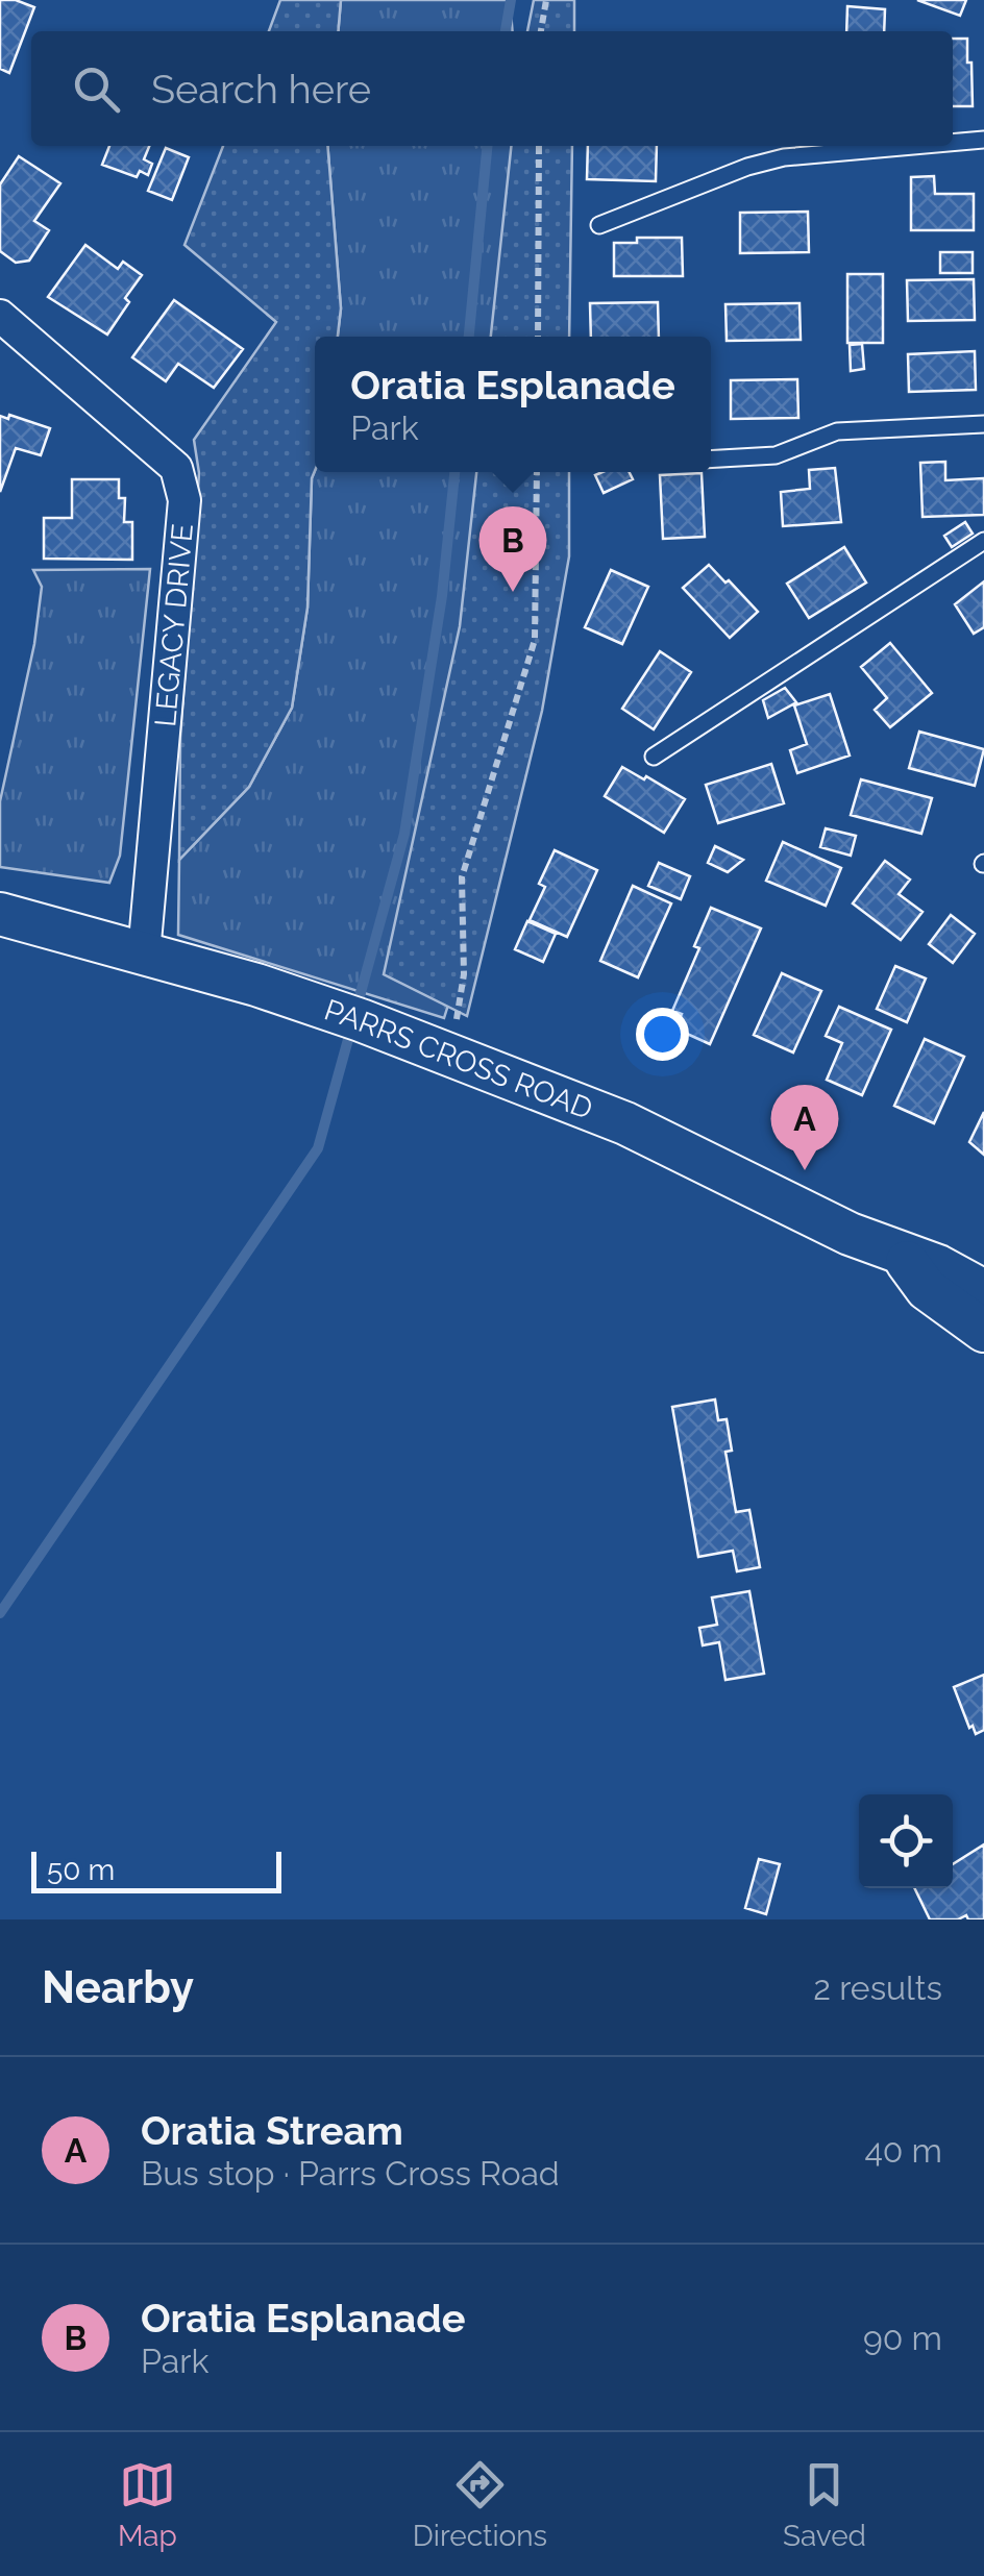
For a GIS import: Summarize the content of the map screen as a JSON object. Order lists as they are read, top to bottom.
{
  "streets": {
    "main road": ["PARRS CROSS ROAD"],
    "street": ["LEGACY DRIVE"]
  },
  "crossings": [
    ["LEGACY DRIVE", "PARRS CROSS ROAD"]
  ],
  "scale_bar": "50 m",
  "page": {
    "search": "Search here",
    "popup": ["Oratia Esplanade", "Park"],
    "pins": ["B", "A"],
    "scale": "50 m",
    "heading": ["Nearby", "2 results"],
    "list": [
      {
        "mark": "A",
        "name": "Oratia Stream",
        "note": "Bus stop · Parrs Cross Road",
        "value": "40 m"
      },
      {
        "mark": "B",
        "name": "Oratia Esplanade",
        "note": "Park",
        "value": "90 m"
      }
    ],
    "nav": ["Map", "Directions", "Saved"]
  }
}
